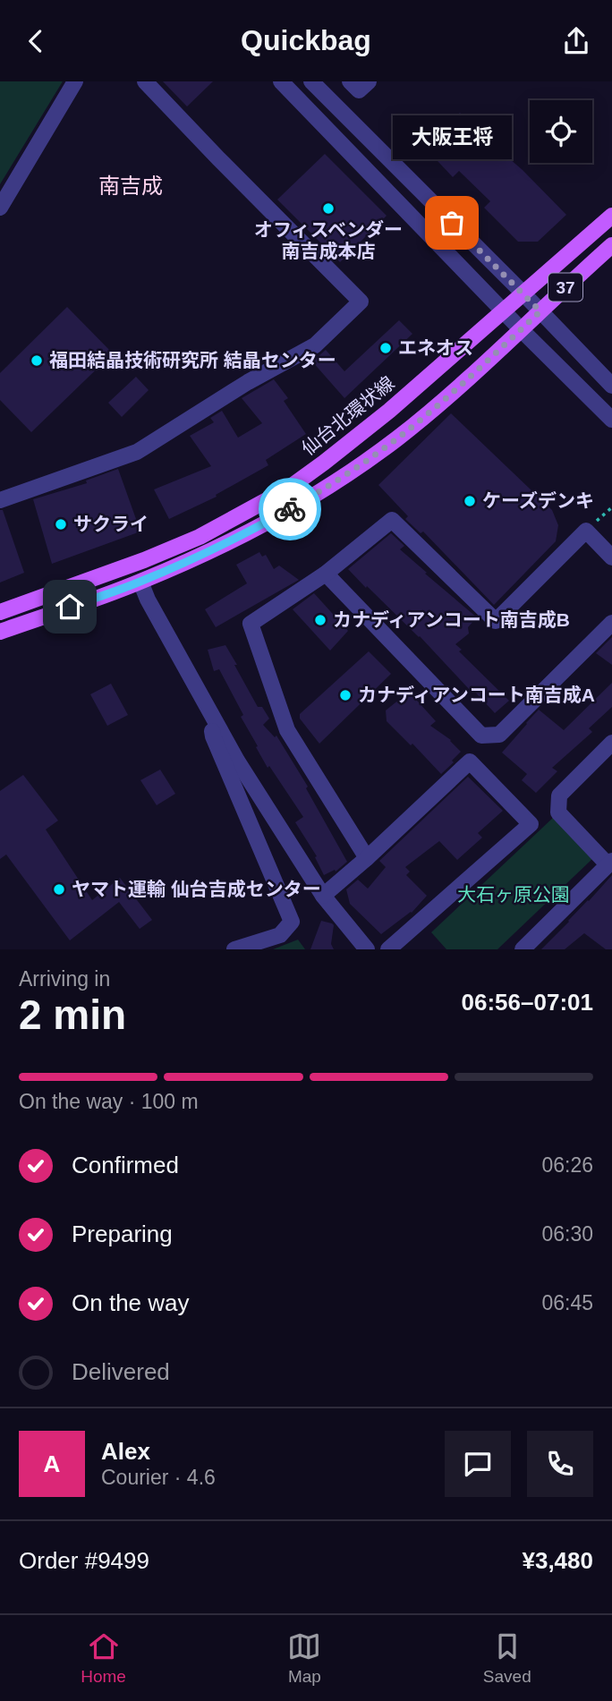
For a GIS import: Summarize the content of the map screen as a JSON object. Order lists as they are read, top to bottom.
{
  "streets": {
    "main road": ["37", "仙台北環状線"]
  },
  "districts": ["南吉成"],
  "parks": ["大石ヶ原公園"],
  "places": [
    "オフィスベンダー 南吉成本店",
    "大阪王将",
    "エネオス",
    "福田結晶技術研究所 結晶センター",
    "ケーズデンキ",
    "サクライ",
    "カナディアンコート南吉成B",
    "カナディアンコート南吉成A",
    "ヤマト運輸 仙台吉成センター"
  ],
  "page": {
    "header": "Quickbag",
    "bubble": "大阪王将",
    "heading": ["2 min", "Arriving in", "06:56–07:01"],
    "panel": [
      "Alex",
      "Courier · 4.6",
      "Order #9499",
      "¥3,480"
    ],
    "bar": "On the way · 100 m",
    "list": [
      ["Confirmed", "06:26"],
      ["Preparing", "06:30"],
      ["On the way", "06:45"],
      "Delivered"
    ],
    "round": "A",
    "tabs": ["Home", "Map", "Saved"]
  }
}
